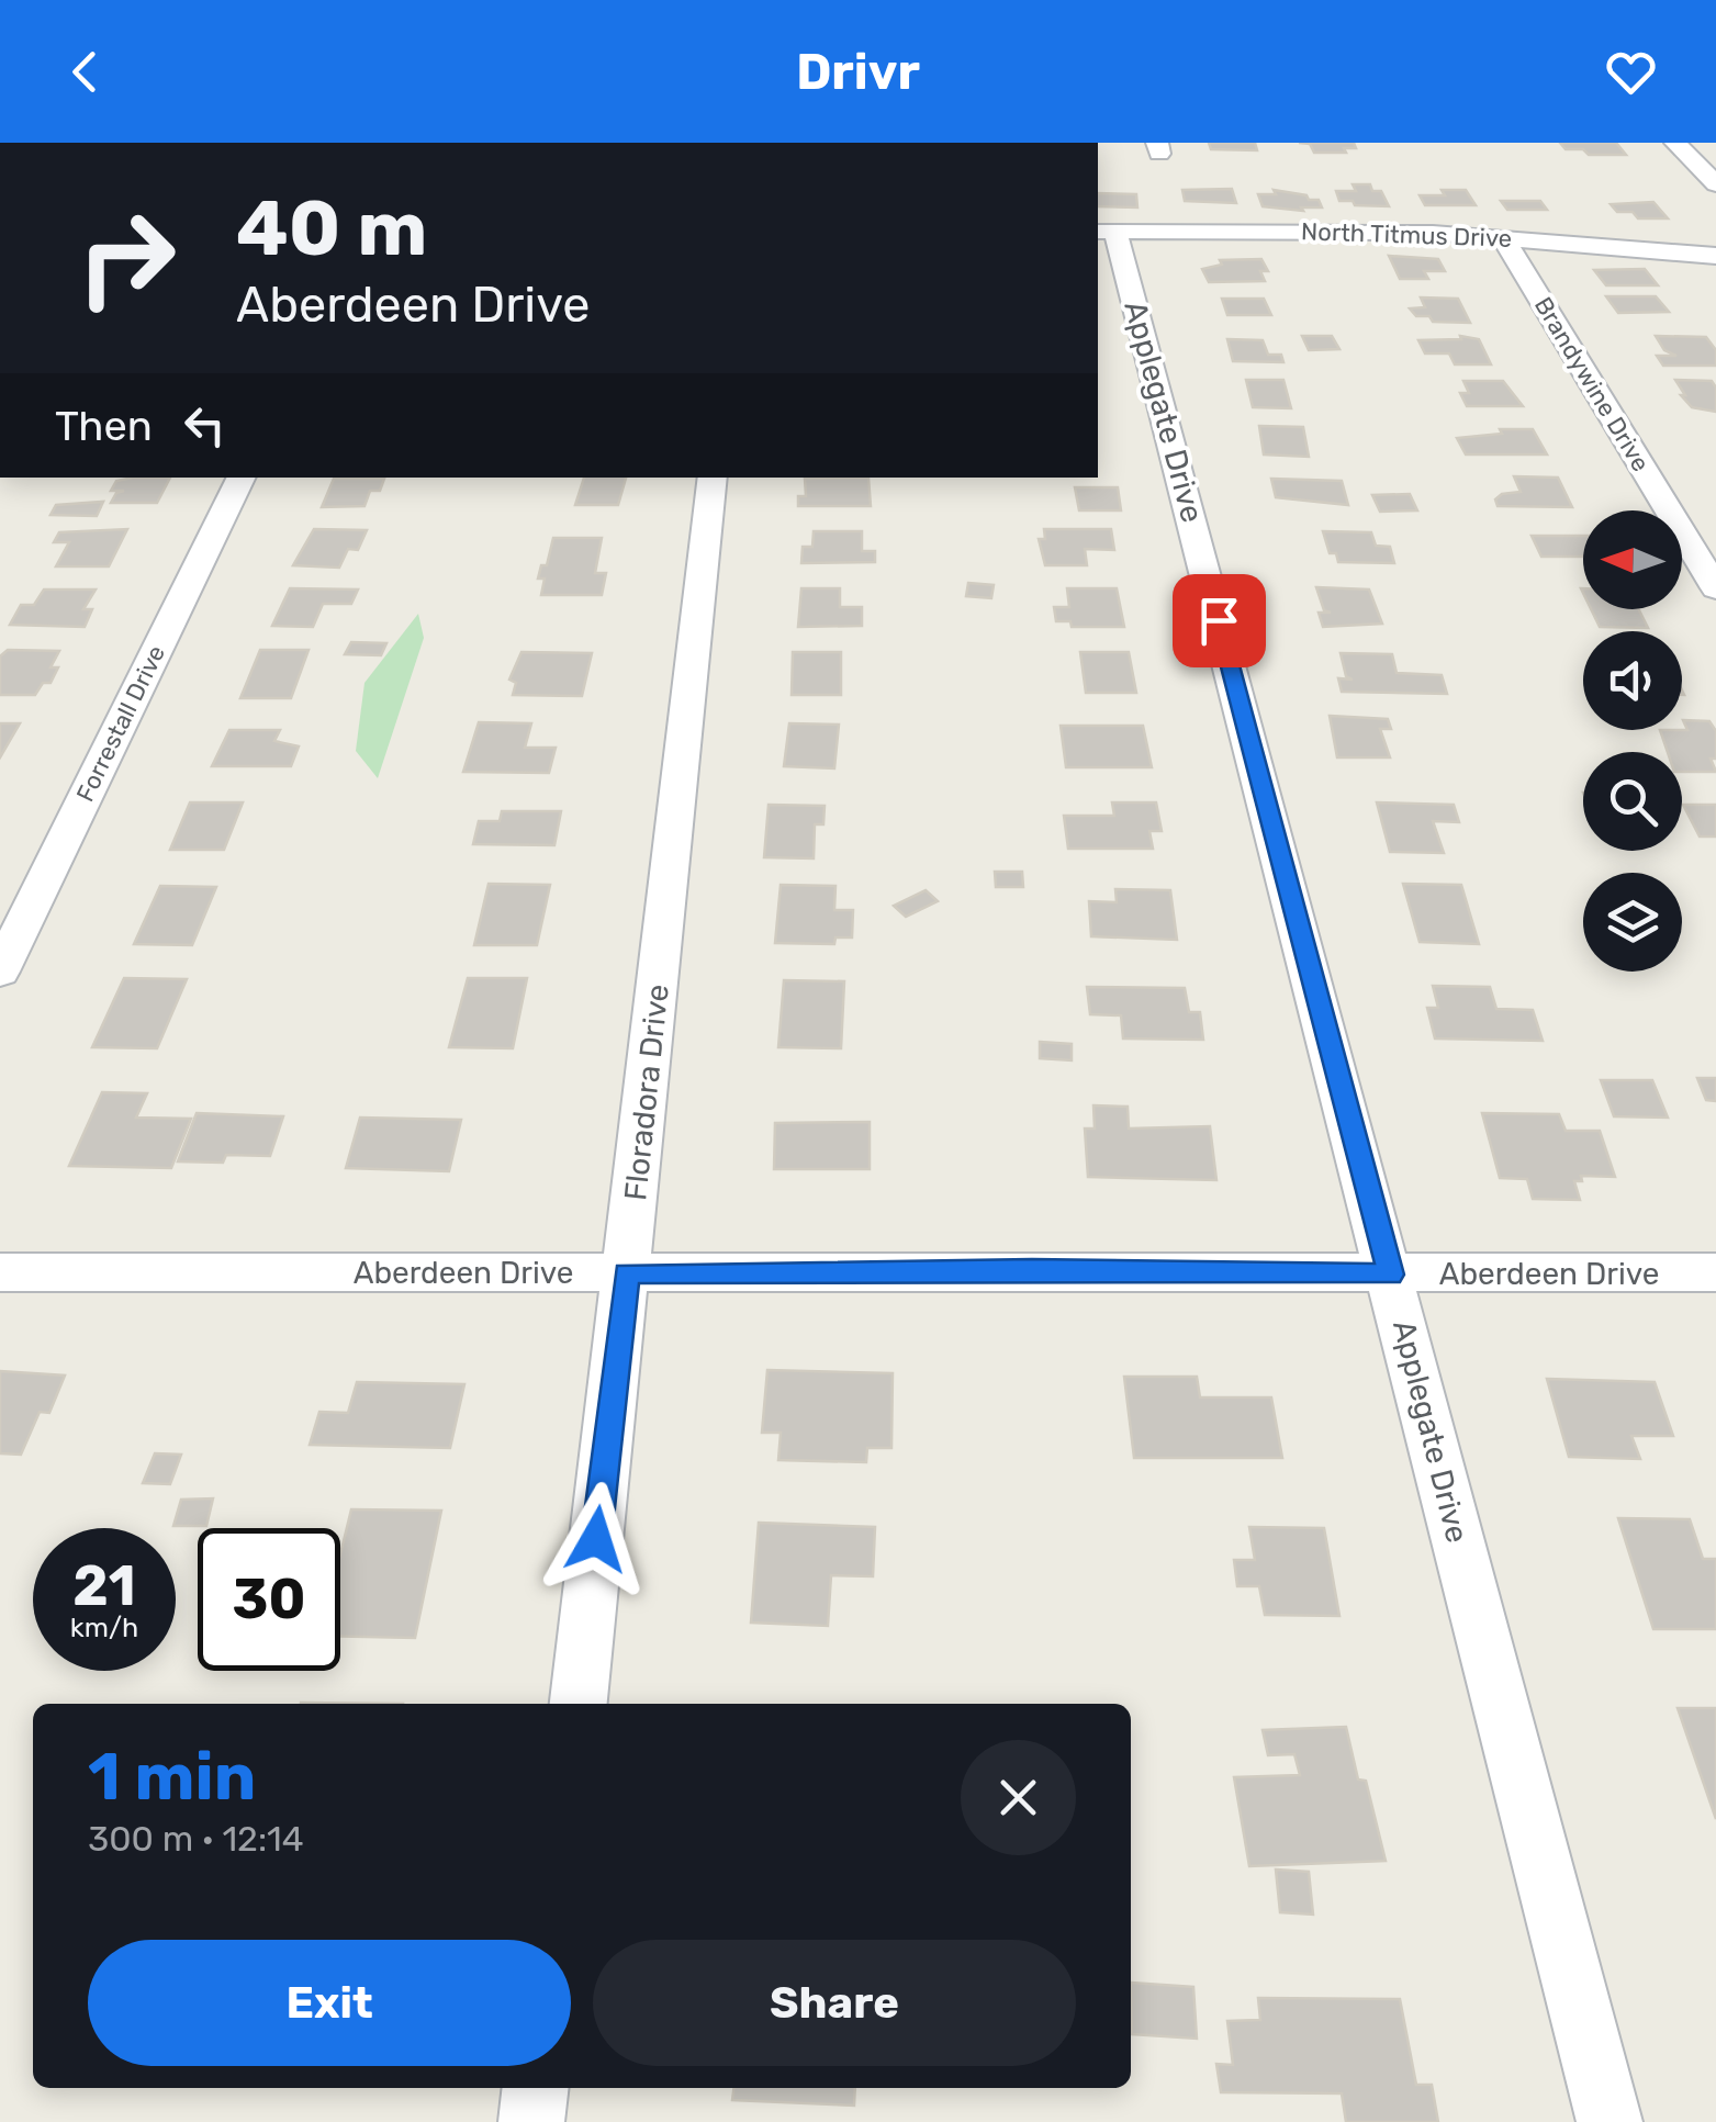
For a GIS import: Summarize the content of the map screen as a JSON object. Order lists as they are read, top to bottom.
{
  "streets": {
    "street": [
      "North Titmus Drive",
      "Brandywine Drive",
      "Applegate Drive",
      "Forrestall Drive",
      "Floradora Drive",
      "Aberdeen Drive"
    ]
  },
  "crossings": [
    ["North Titmus Drive", "Brandywine Drive"],
    ["North Titmus Drive", "Applegate Drive"],
    ["Applegate Drive", "Aberdeen Drive"],
    ["Floradora Drive", "Aberdeen Drive"]
  ],
  "north": "left",
  "page": {
    "header": "Drivr",
    "turn": ["40 m", "Aberdeen Drive"],
    "then": "Then",
    "speed": "21 km/h",
    "limit": "30",
    "heading": ["1 min", "300 m · 12:14"],
    "buttons": ["Exit", "Share"]
  }
}
